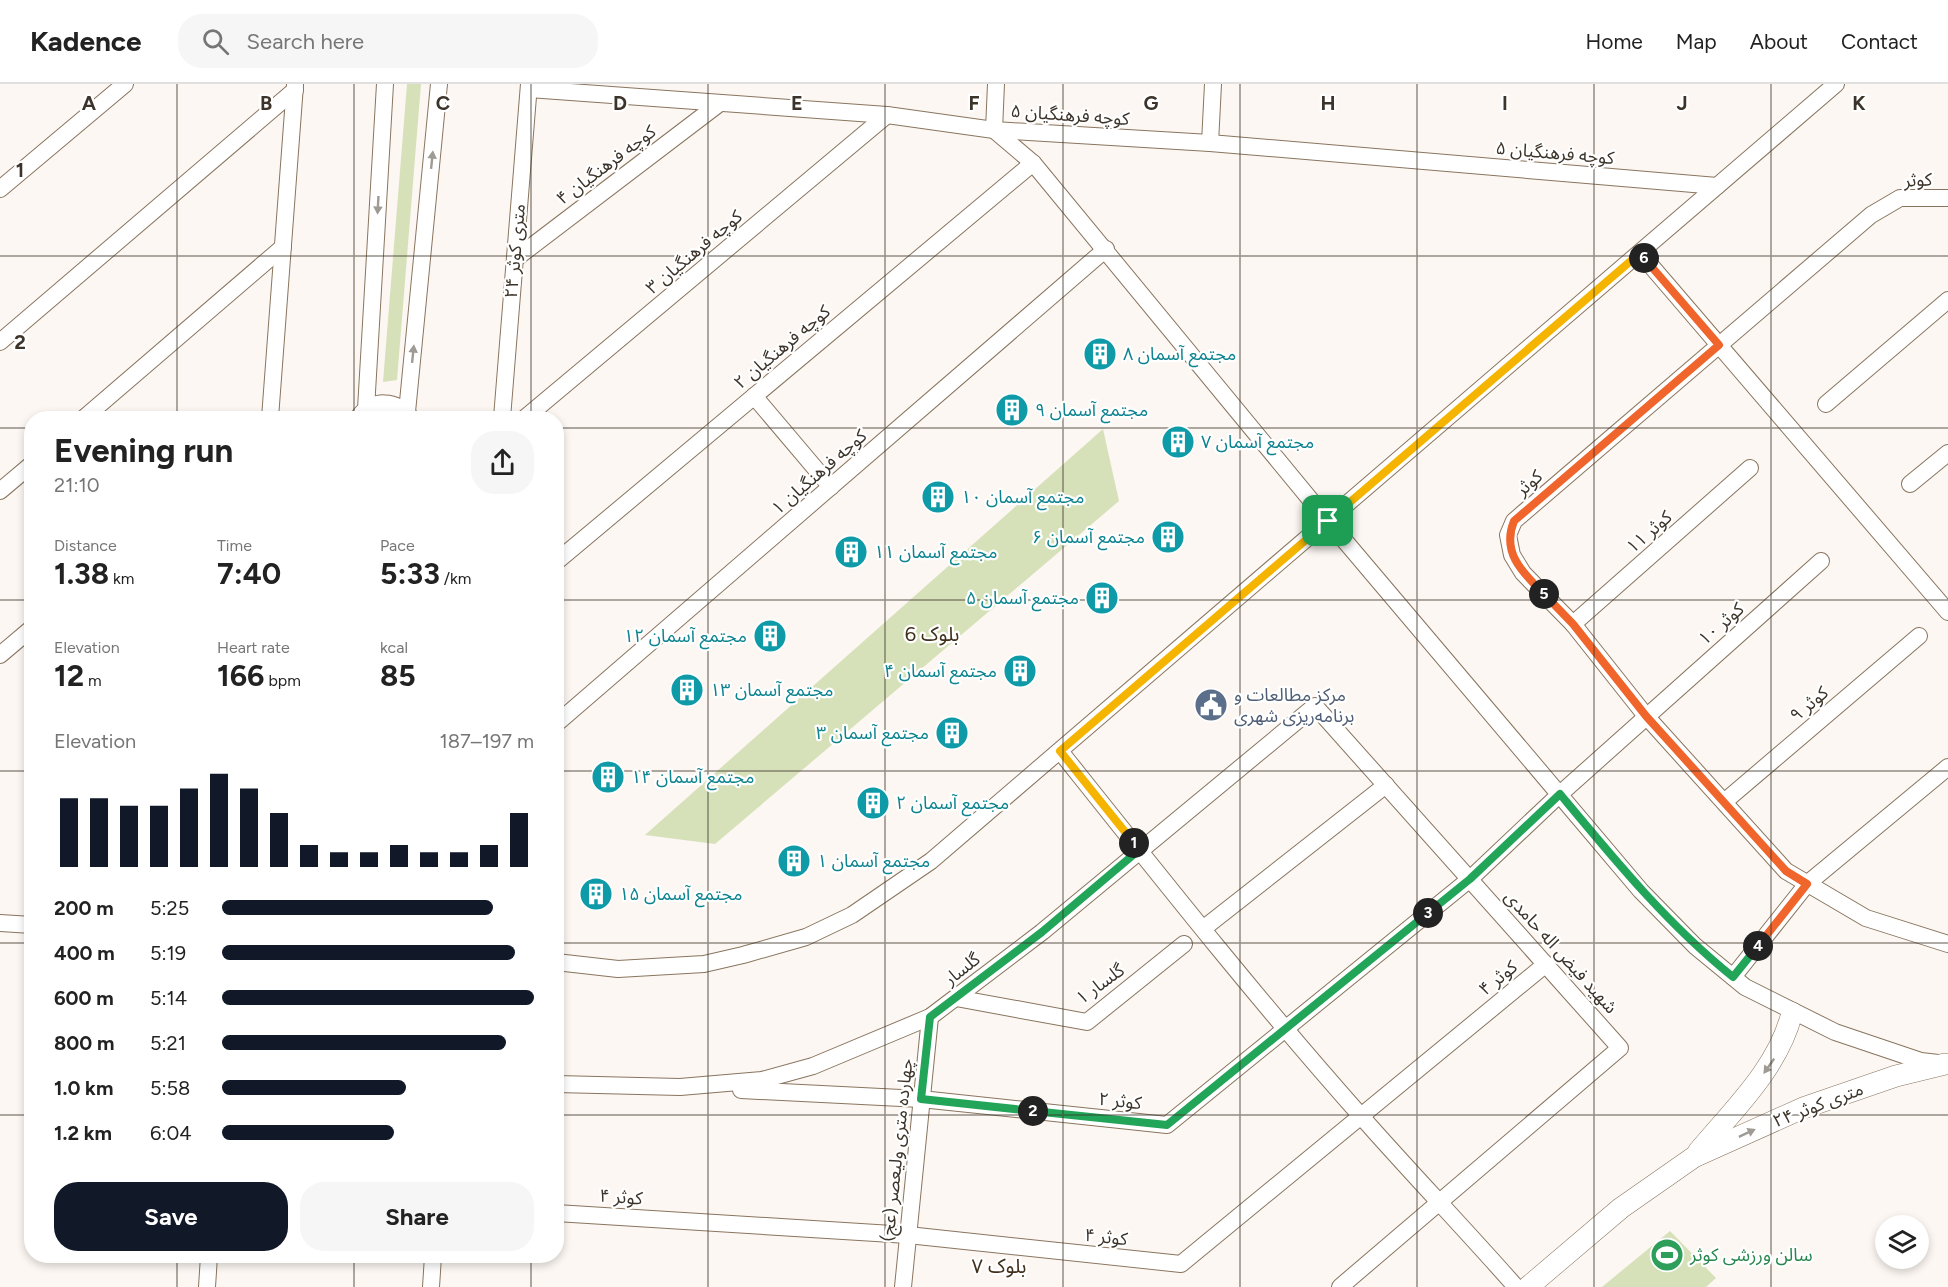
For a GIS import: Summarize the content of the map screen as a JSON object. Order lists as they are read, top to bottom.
{
  "streets": {
    "street": [
      "کوچه فرهنگیان ۵",
      "کوچه فرهنگیان ۴",
      "کوثر",
      "۲۴ متری کوثر",
      "کوچه فرهنگیان ۳",
      "کوچه فرهنگیان ۲",
      "کوچه فرهنگیان ۱",
      "کوثر ۱۱",
      "کوثر ۱۰",
      "کوثر ۹",
      "شهید فیض اله حامدی",
      "گلسار",
      "کوثر ۴",
      "گلسار ۱",
      "کوثر ۲",
      "چهارده متری ولیعصر (عج)"
    ]
  },
  "crossings": [
    ["کوچه فرهنگیان ۵", "کوچه فرهنگیان ۴"],
    ["کوچه فرهنگیان ۵", "۲۴ متری کوثر"],
    ["کوچه فرهنگیان ۵", "کوچه فرهنگیان ۳"],
    ["کوچه فرهنگیان ۴", "۲۴ متری کوثر"],
    ["کوثر", "کوثر ۱۱"],
    ["کوثر", "کوثر ۱۰"],
    ["کوثر", "کوثر ۹"],
    ["کوثر ۱۰", "کوثر ۲"],
    ["شهید فیض اله حامدی", "گلسار"],
    ["شهید فیض اله حامدی", "کوثر ۴"],
    ["شهید فیض اله حامدی", "کوثر ۲"],
    ["گلسار", "گلسار ۱"],
    ["گلسار", "کوثر ۲"],
    ["گلسار", "چهارده متری ولیعصر (عج)"],
    ["کوثر ۴", "چهارده متری ولیعصر (عج)"],
    ["کوثر ۲", "چهارده متری ولیعصر (عج)"]
  ],
  "districts": ["بلوک 6", "بلوک ۷"],
  "places": {
    "building": [
      "مجتمع آسمان ۸",
      "مجتمع آسمان ۹",
      "مجتمع آسمان ۷",
      "مجتمع آسمان ۱۰",
      "مجتمع آسمان ۶",
      "مجتمع آسمان ۱۱",
      "مجتمع آسمان ۵",
      "مجتمع آسمان ۱۲",
      "مجتمع آسمان ۴",
      "مجتمع آسمان ۱۳",
      "مجتمع آسمان ۳",
      "مجتمع آسمان ۱۴",
      "مجتمع آسمان ۲",
      "مجتمع آسمان ۱",
      "مجتمع آسمان ۱۵"
    ],
    "public building": ["مرکز مطالعات و برنامه‌ریزی شهری"],
    "sports": ["سالن ورزشی کوثر"]
  },
  "page": {
    "header": "Kadence",
    "search": "Search here",
    "nav": [
      "Home",
      "Map",
      "About",
      "Contact"
    ],
    "pins": [
      "6",
      "5",
      "1",
      "3",
      "4",
      "2"
    ],
    "heading": ["Evening run", "21:10"],
    "stats": [
      ["Distance", "1.38 km"],
      ["Time", "7:40"],
      ["Pace", "5:33 /km"],
      ["Elevation", "12 m"],
      ["Heart rate", "166 bpm"],
      ["kcal", "85"]
    ],
    "chart": ["Elevation", "187–197 m"],
    "list": [
      {
        "name": "200 m",
        "note": "5:25"
      },
      {
        "name": "400 m",
        "note": "5:19"
      },
      {
        "name": "600 m",
        "note": "5:14"
      },
      {
        "name": "800 m",
        "note": "5:21"
      },
      {
        "name": "1.0 km",
        "note": "5:58"
      },
      {
        "name": "1.2 km",
        "note": "6:04"
      }
    ],
    "buttons": ["Save", "Share"]
  },
  "grid": {
    "columns": [
      "A",
      "B",
      "C",
      "D",
      "E",
      "F",
      "G",
      "H",
      "I",
      "J",
      "K"
    ],
    "rows": ["1", "2"]
  }
}
